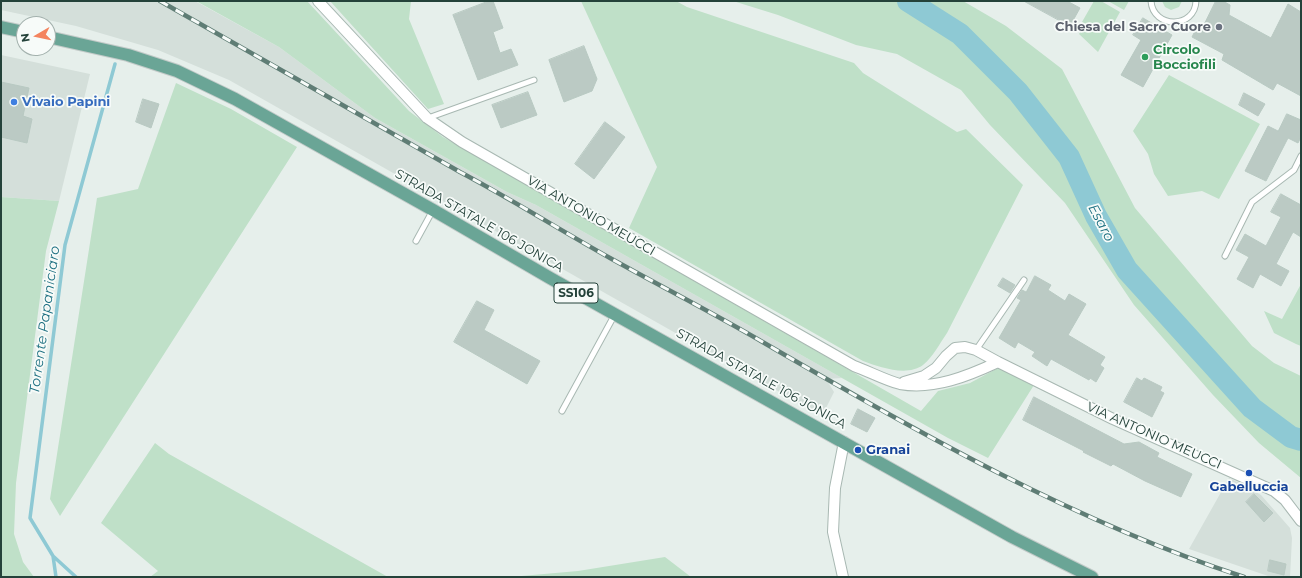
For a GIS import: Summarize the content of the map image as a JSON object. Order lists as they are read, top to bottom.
{
  "streets": {
    "main road": ["STRADA STATALE 106 JONICA", "SS106"],
    "street": ["VIA ANTONIO MEUCCI"]
  },
  "water": ["Esaro", "Torrente Papaniciaro"],
  "places": [
    "Chiesa del Sacro Cuore",
    "Circolo Bocciofili",
    "Vivaio Papini",
    "Granai",
    "Gabelluccia"
  ],
  "north": "left"
}
